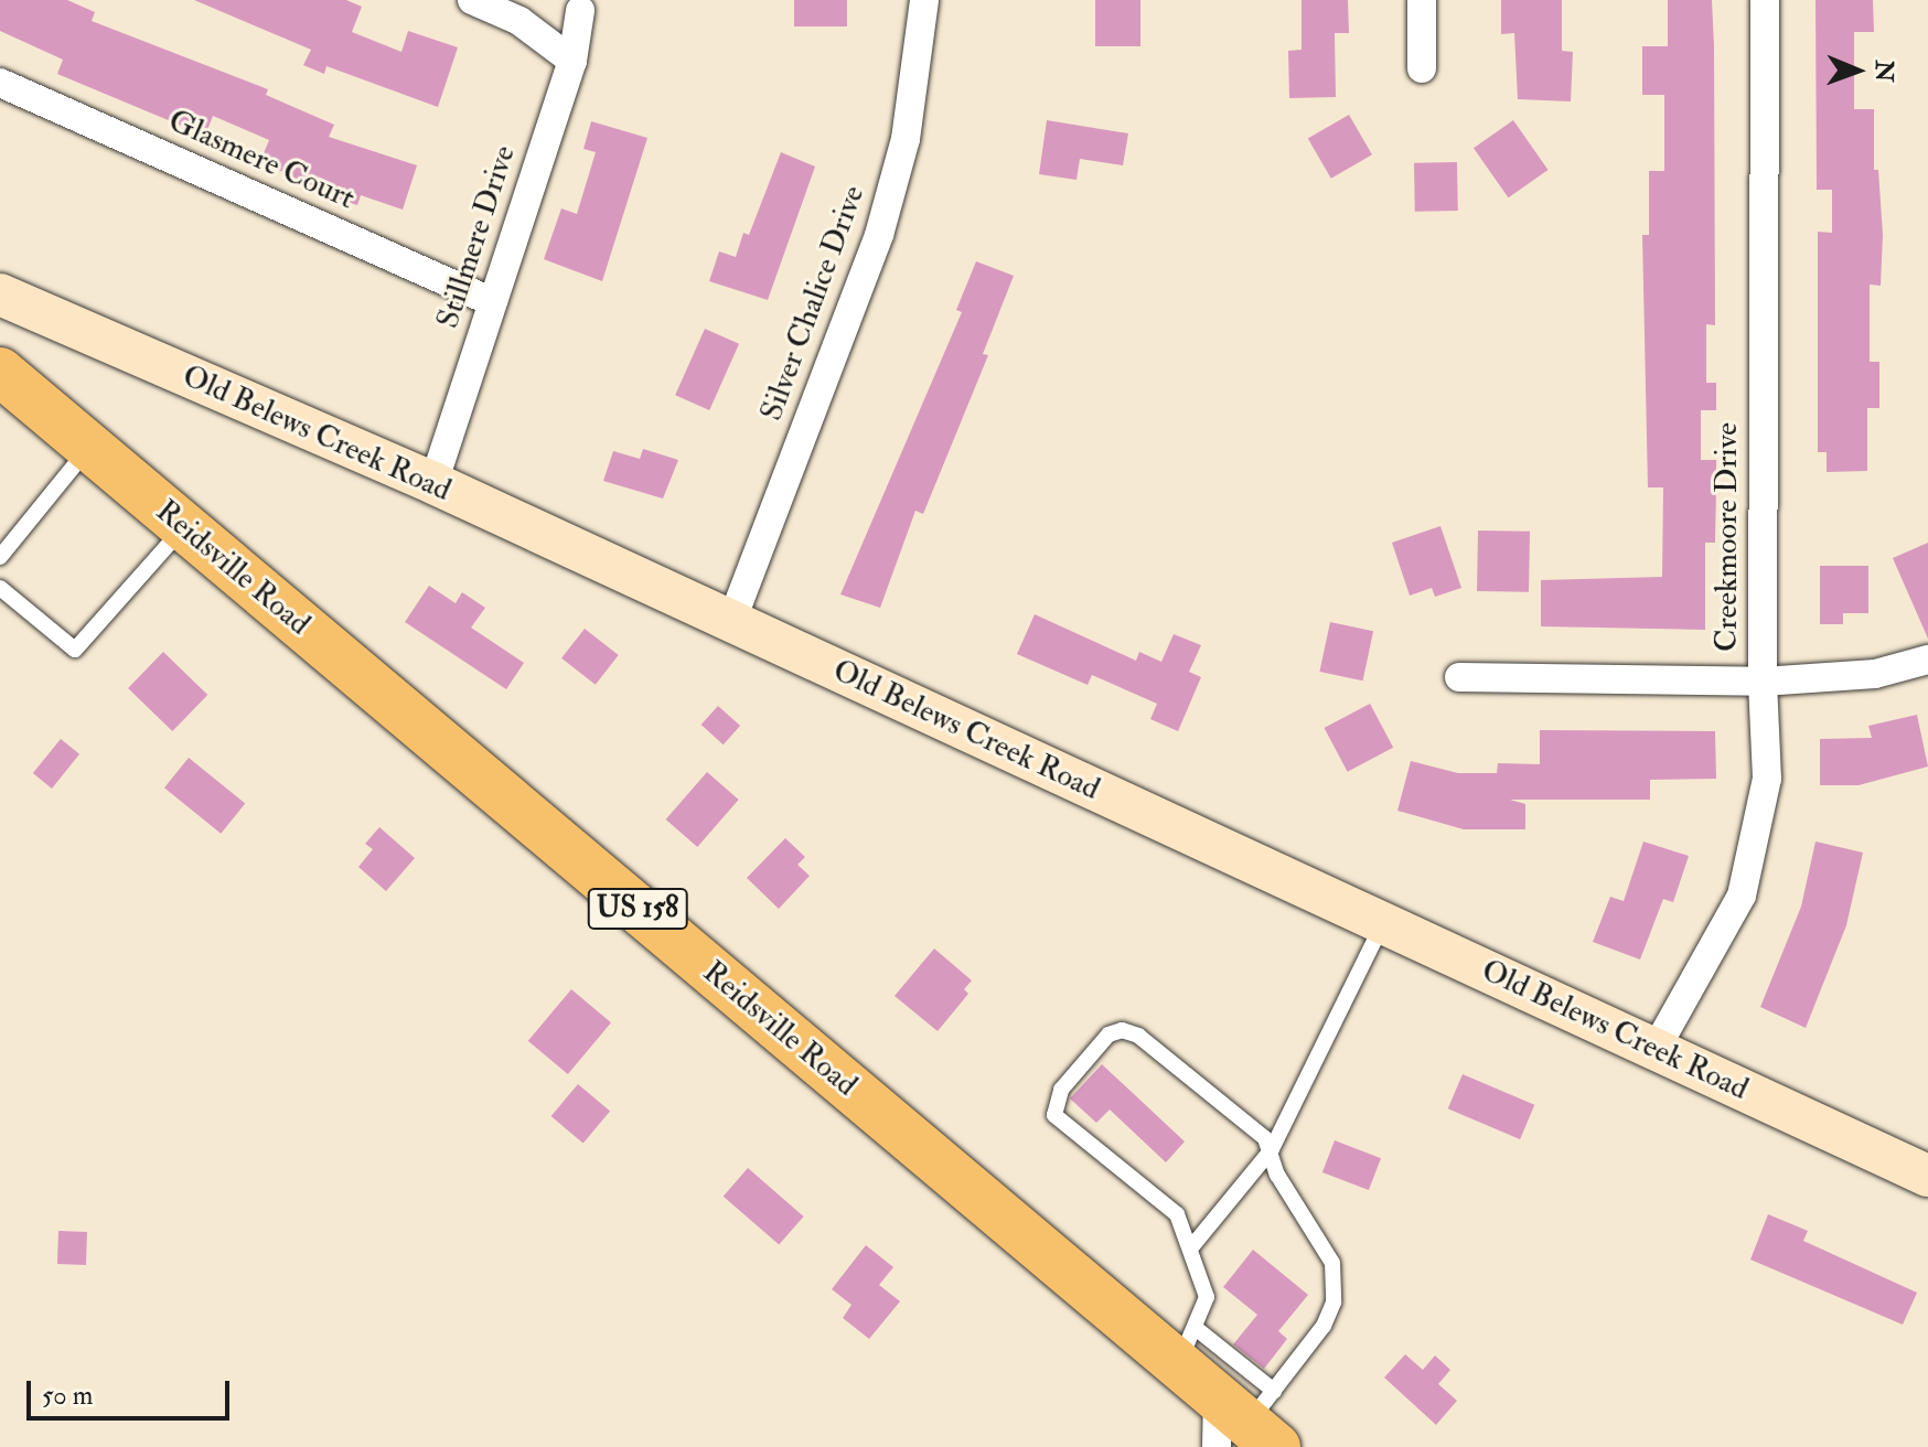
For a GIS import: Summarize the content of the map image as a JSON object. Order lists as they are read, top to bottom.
{
  "streets": {
    "highway": ["Reidsville Road", "US 158"],
    "street": [
      "Glasmere Court",
      "Stillmere Drive",
      "Silver Chalice Drive",
      "Old Belews Creek Road",
      "Creekmoore Drive"
    ]
  },
  "crossings": [
    ["Glasmere Court", "Stillmere Drive"],
    ["Stillmere Drive", "Old Belews Creek Road"],
    ["Silver Chalice Drive", "Old Belews Creek Road"],
    ["Old Belews Creek Road", "Creekmoore Drive"]
  ],
  "scale_bar": "50 m",
  "north": "right"
}
